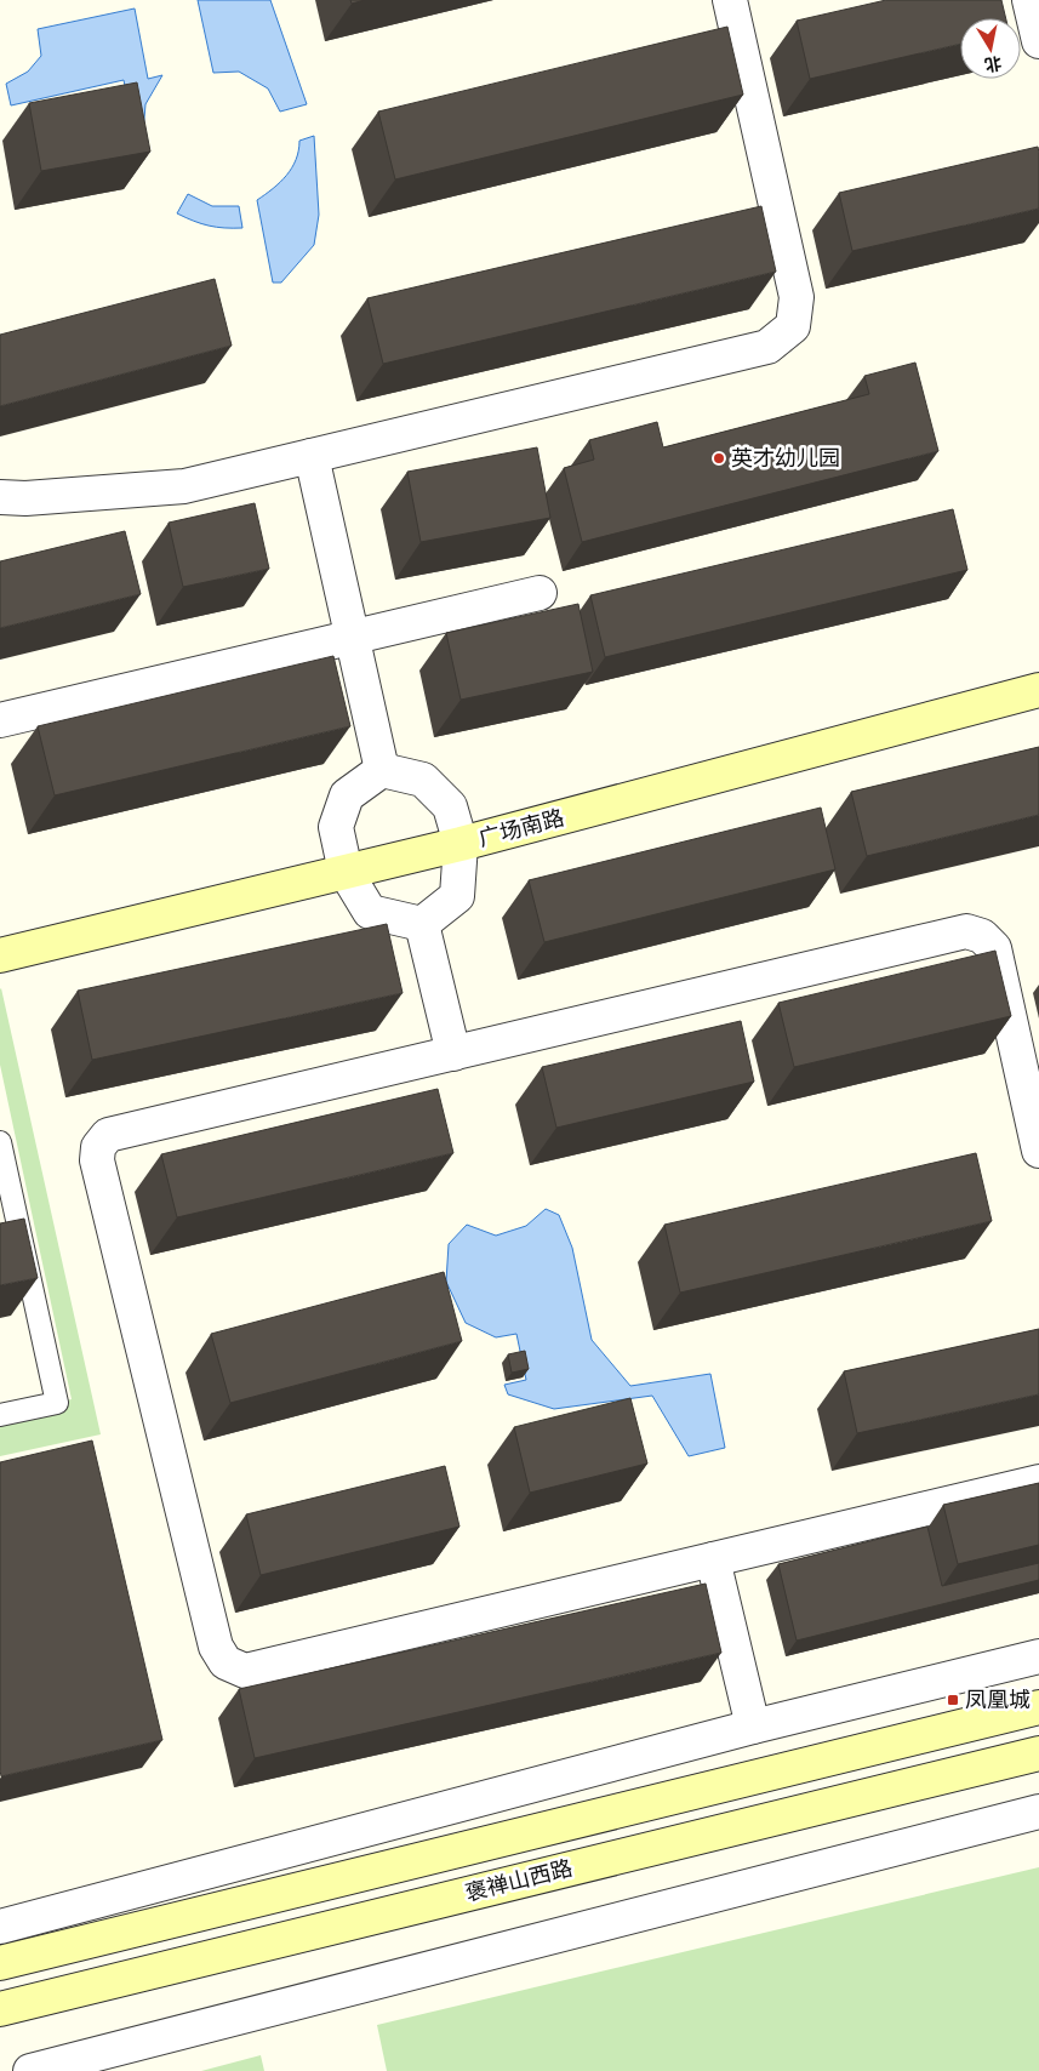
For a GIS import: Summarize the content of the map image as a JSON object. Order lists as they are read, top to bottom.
{
  "streets": {
    "main road": ["广场南路", "褒禅山西路"]
  },
  "places": {
    "other": ["英才幼儿园"],
    "transit": ["凤凰城"]
  },
  "north": "bottom"
}
